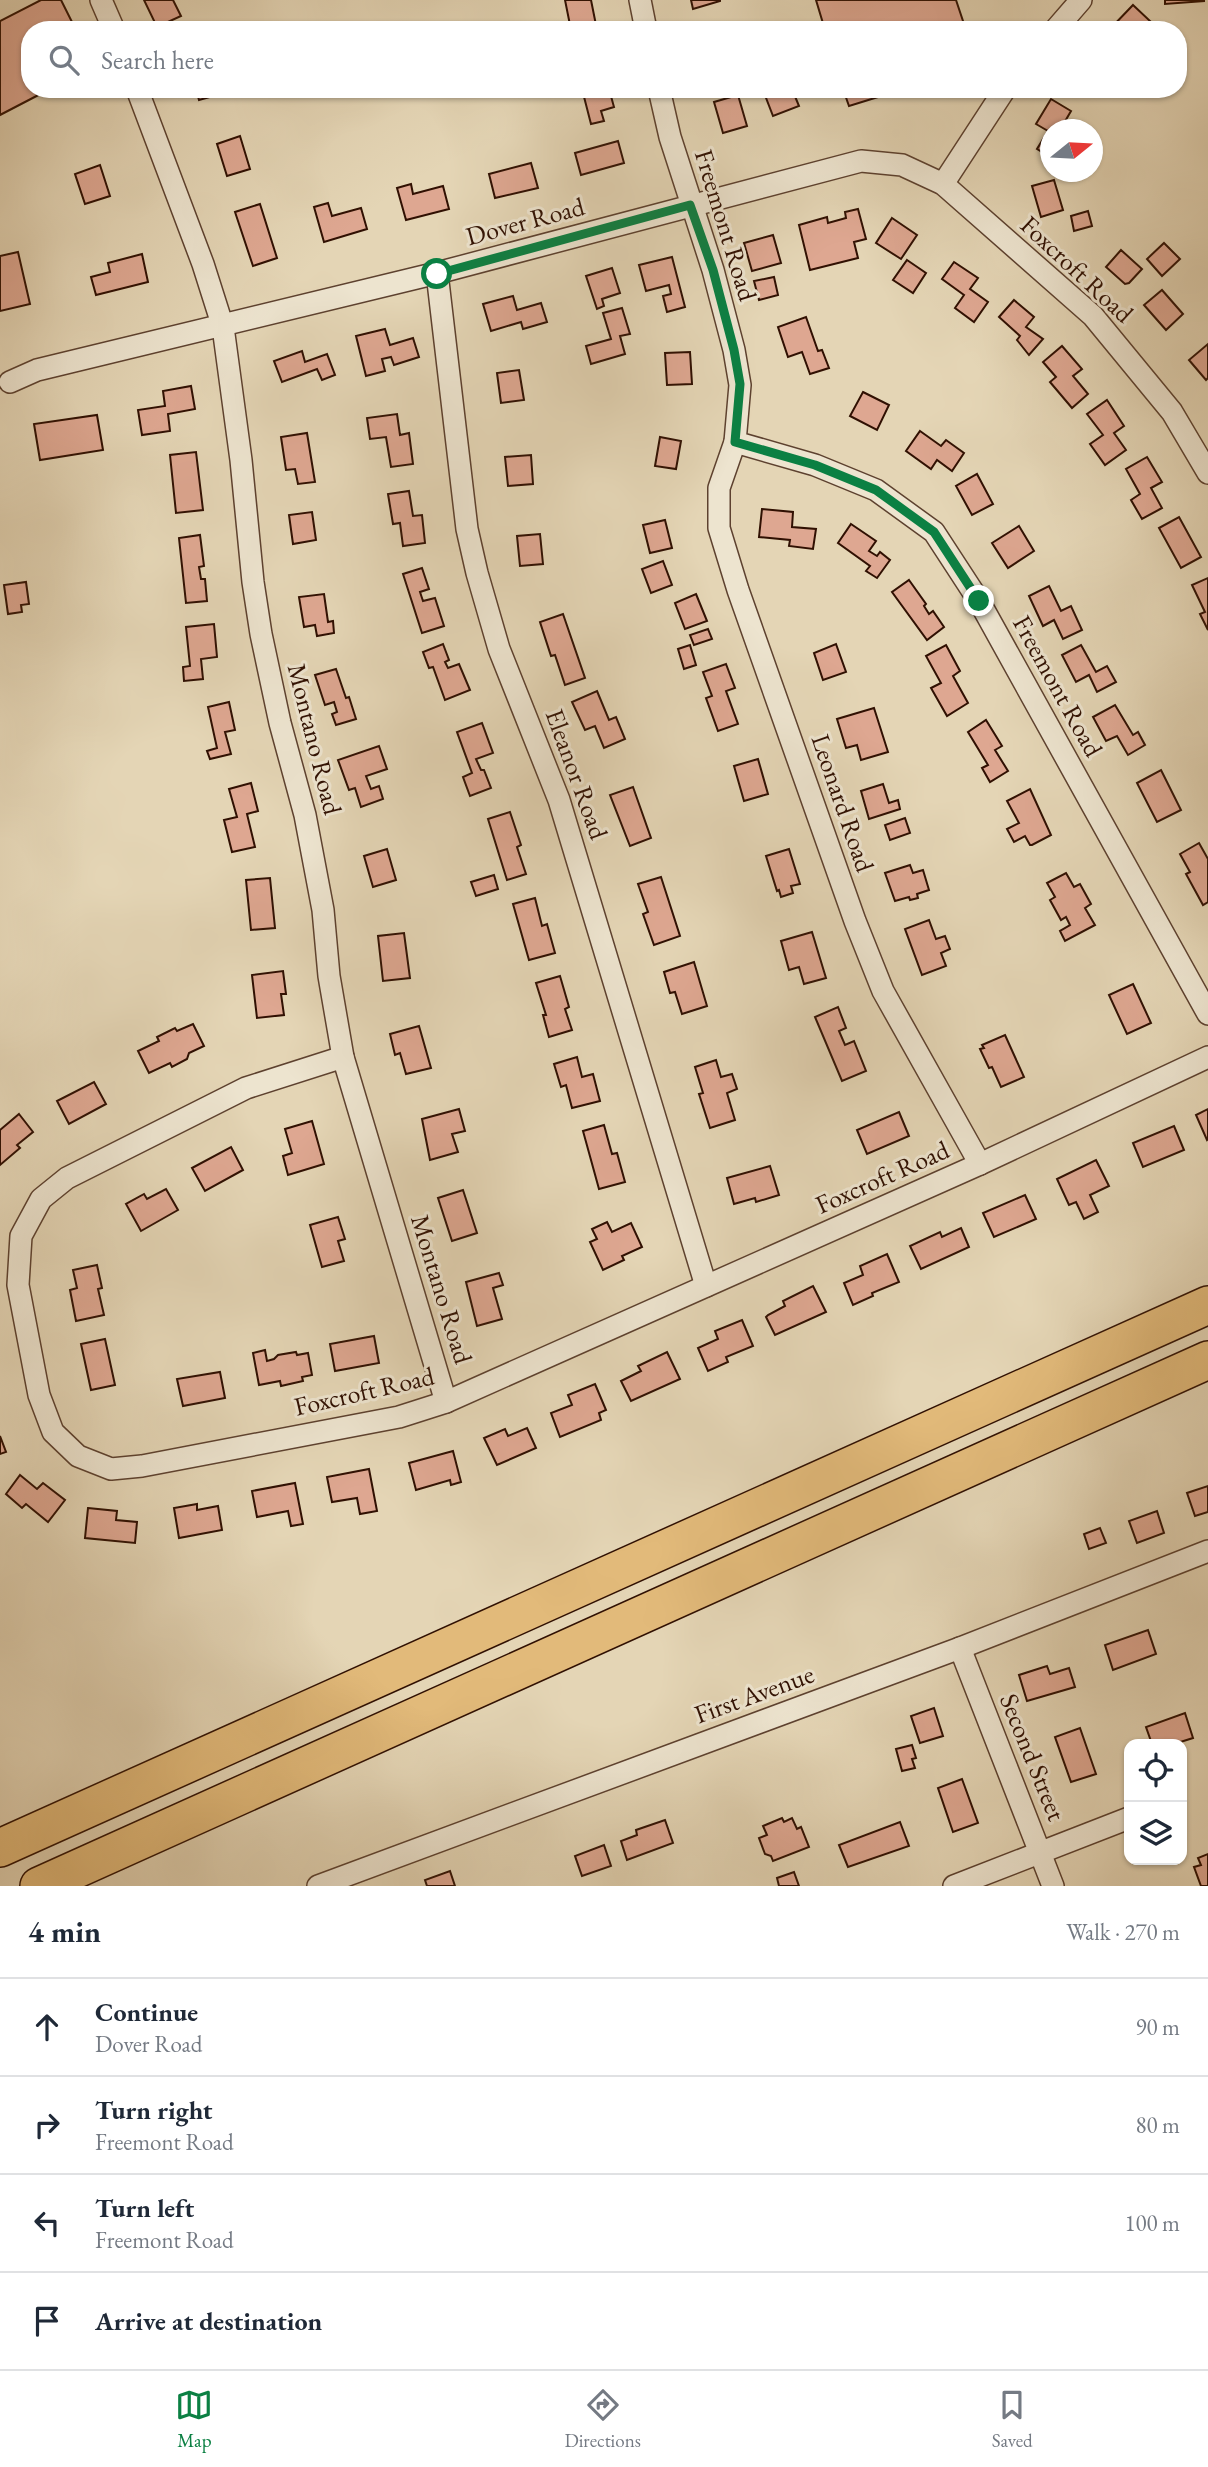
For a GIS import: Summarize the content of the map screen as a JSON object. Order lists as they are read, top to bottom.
{
  "streets": {
    "street": [
      "Dover Road",
      "Freemont Road",
      "Foxcroft Road",
      "Montano Road",
      "Eleanor Road",
      "Leonard Road",
      "First Avenue",
      "Second Street"
    ]
  },
  "crossings": [
    ["Dover Road", "Freemont Road"],
    ["Dover Road", "Foxcroft Road"],
    ["Dover Road", "Montano Road"],
    ["Dover Road", "Eleanor Road"],
    ["Freemont Road", "Leonard Road"],
    ["Foxcroft Road", "Montano Road"],
    ["Foxcroft Road", "Eleanor Road"],
    ["Foxcroft Road", "Leonard Road"],
    ["First Avenue", "Second Street"]
  ],
  "north": "right",
  "page": {
    "search": "Search here",
    "heading": ["4 min", "Walk · 270 m"],
    "list": [
      ["Continue", "Dover Road", "90 m"],
      ["Turn right", "Freemont Road", "80 m"],
      ["Turn left", "Freemont Road", "100 m"],
      "Arrive at destination"
    ],
    "nav": ["Map", "Directions", "Saved"]
  }
}
